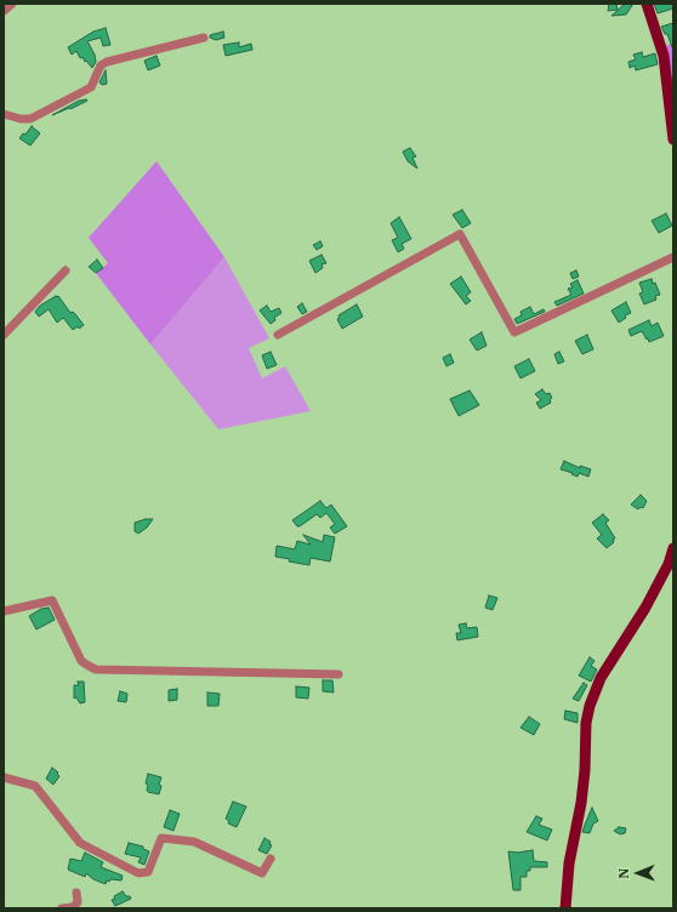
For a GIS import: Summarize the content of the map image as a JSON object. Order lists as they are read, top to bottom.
{
  "north": "left"
}
